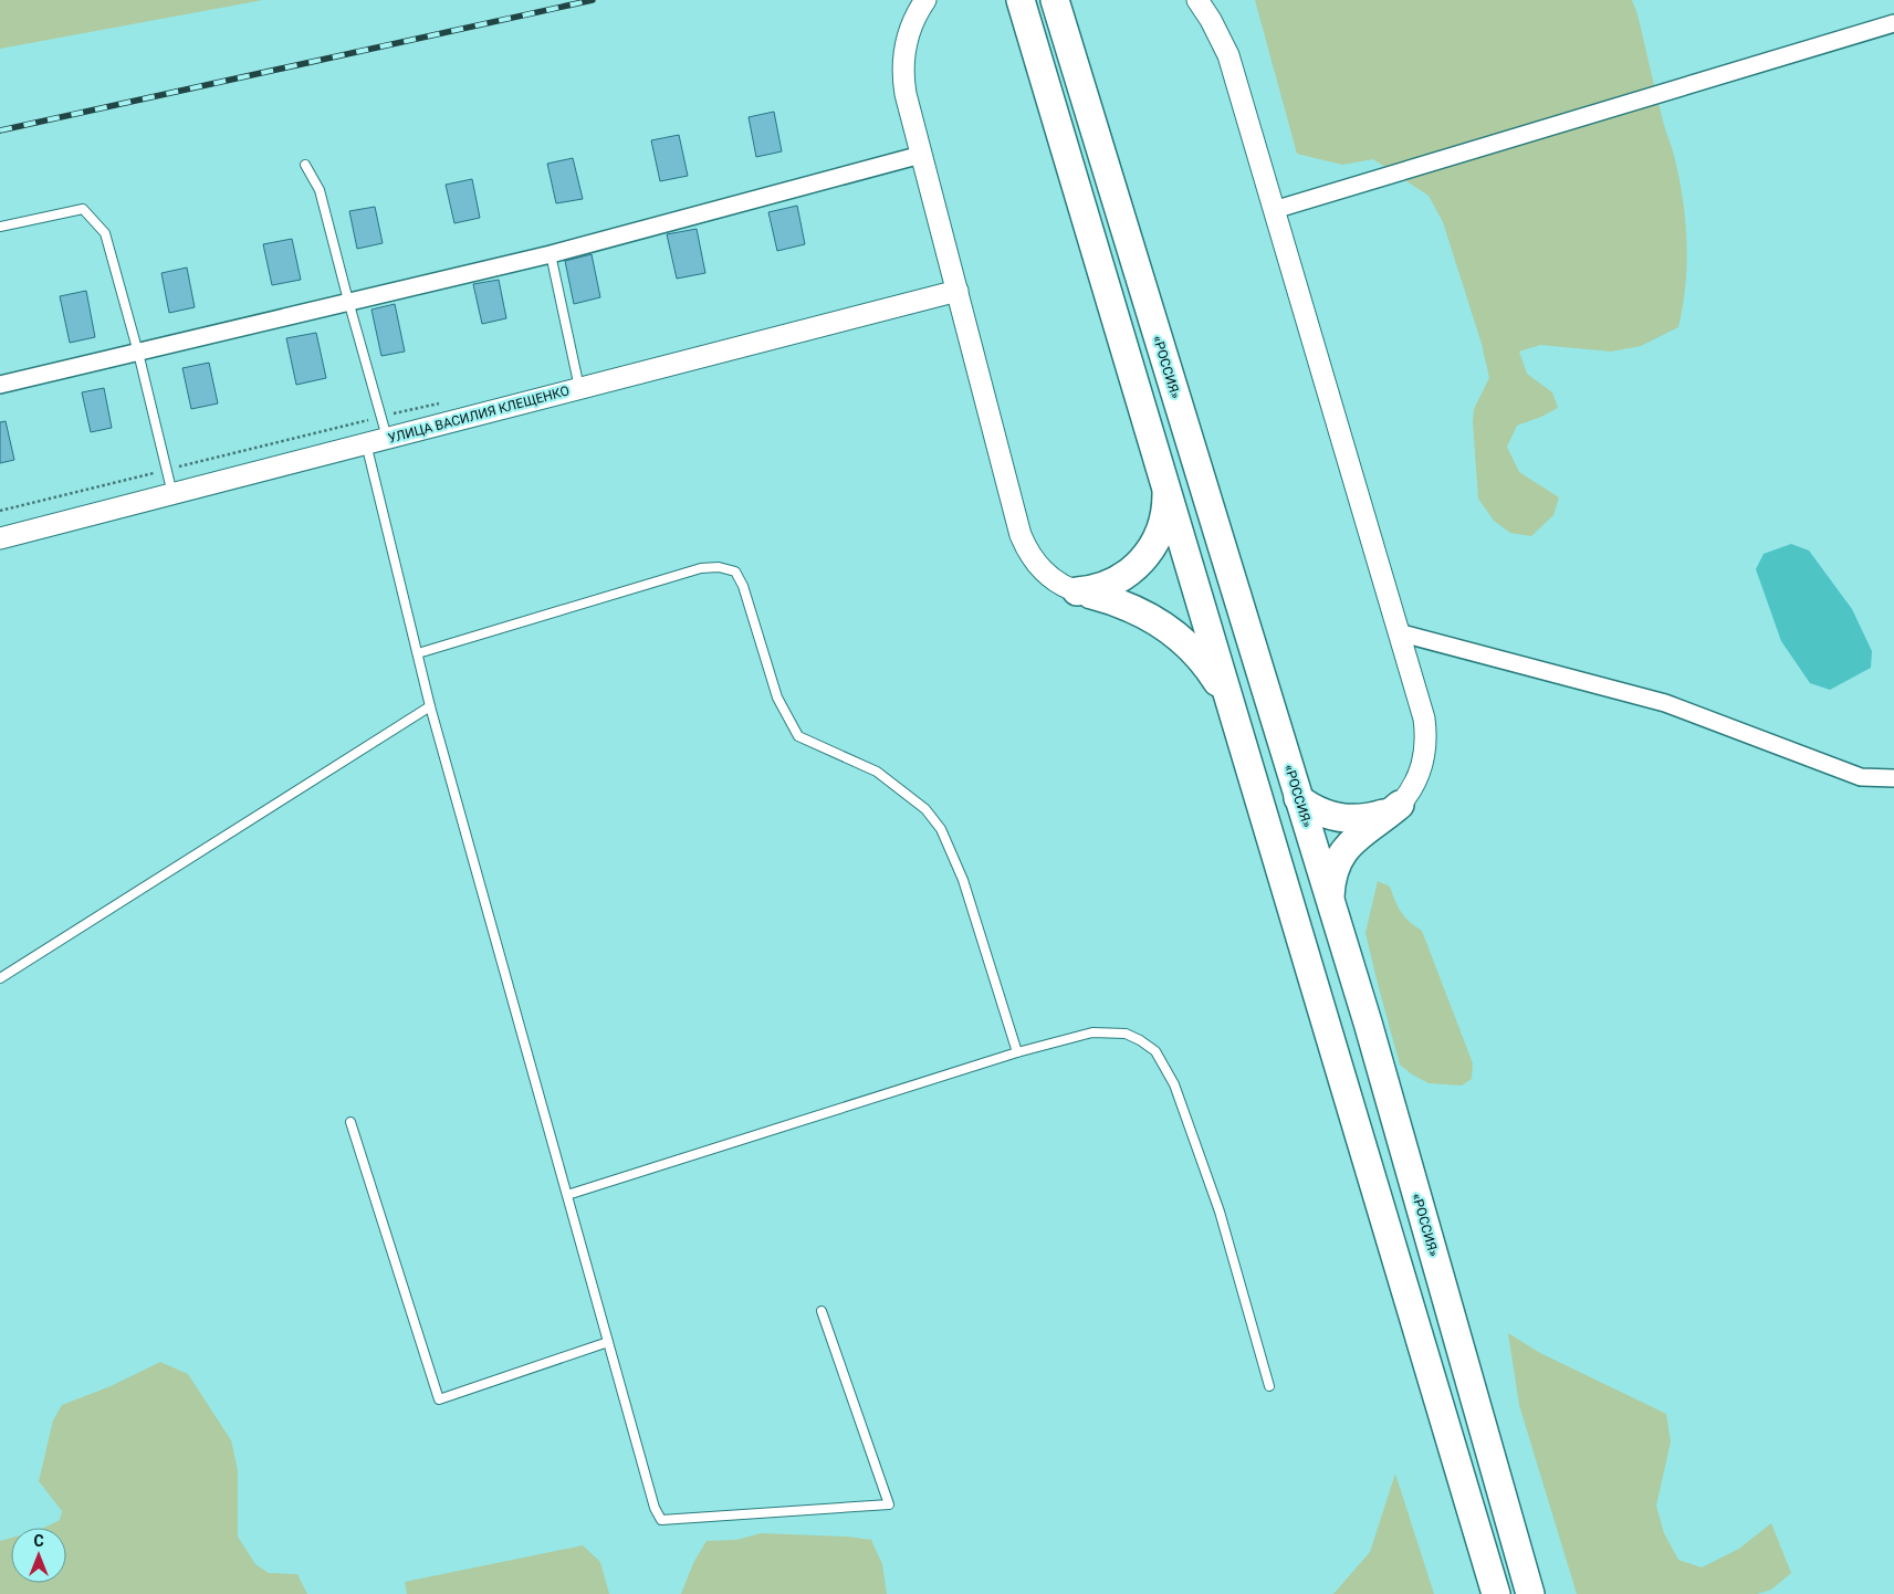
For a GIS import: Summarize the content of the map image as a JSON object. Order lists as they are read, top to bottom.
{
  "streets": {
    "highway": ["«РОССИЯ»"],
    "street": ["УЛИЦА ВАСИЛИЯ КЛЕЩЕНКО"]
  },
  "north": "top"
}
